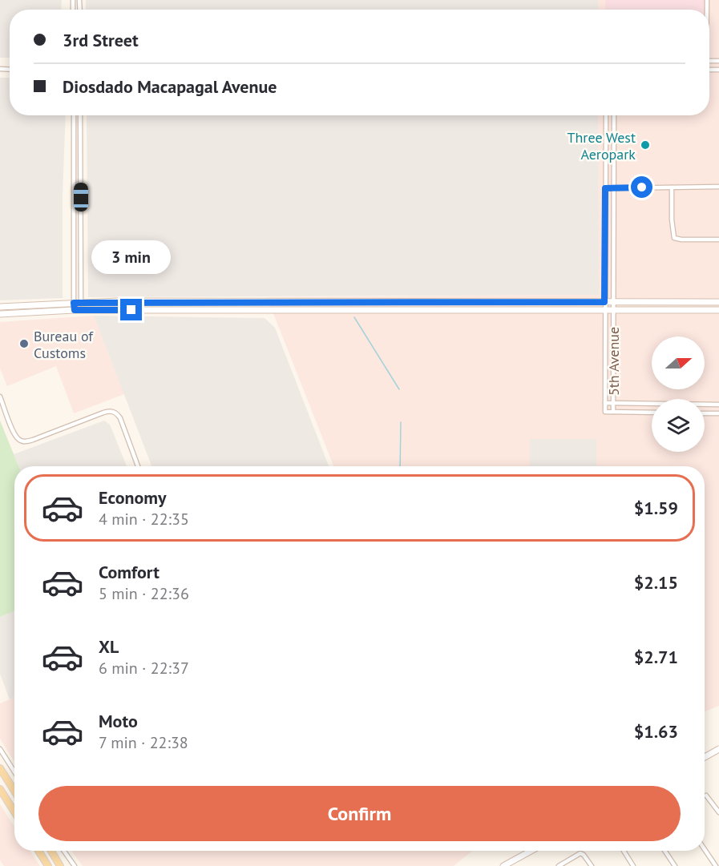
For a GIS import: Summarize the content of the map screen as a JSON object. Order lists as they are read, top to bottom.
{
  "streets": {
    "street": ["5th Avenue"]
  },
  "places": ["Three West Aeropark", "Bureau of Customs"],
  "north": "right",
  "page": {
    "banner": ["3rd Street", "Diosdado Macapagal Avenue"],
    "bubble": "3 min",
    "list": [
      {
        "name": "Economy",
        "note": "4 min · 22:35",
        "value": "$1.59"
      },
      {
        "name": "Comfort",
        "note": "5 min · 22:36",
        "value": "$2.15"
      },
      {
        "name": "XL",
        "note": "6 min · 22:37",
        "value": "$2.71"
      },
      {
        "name": "Moto",
        "note": "7 min · 22:38",
        "value": "$1.63"
      }
    ],
    "buttons": "Confirm"
  }
}
